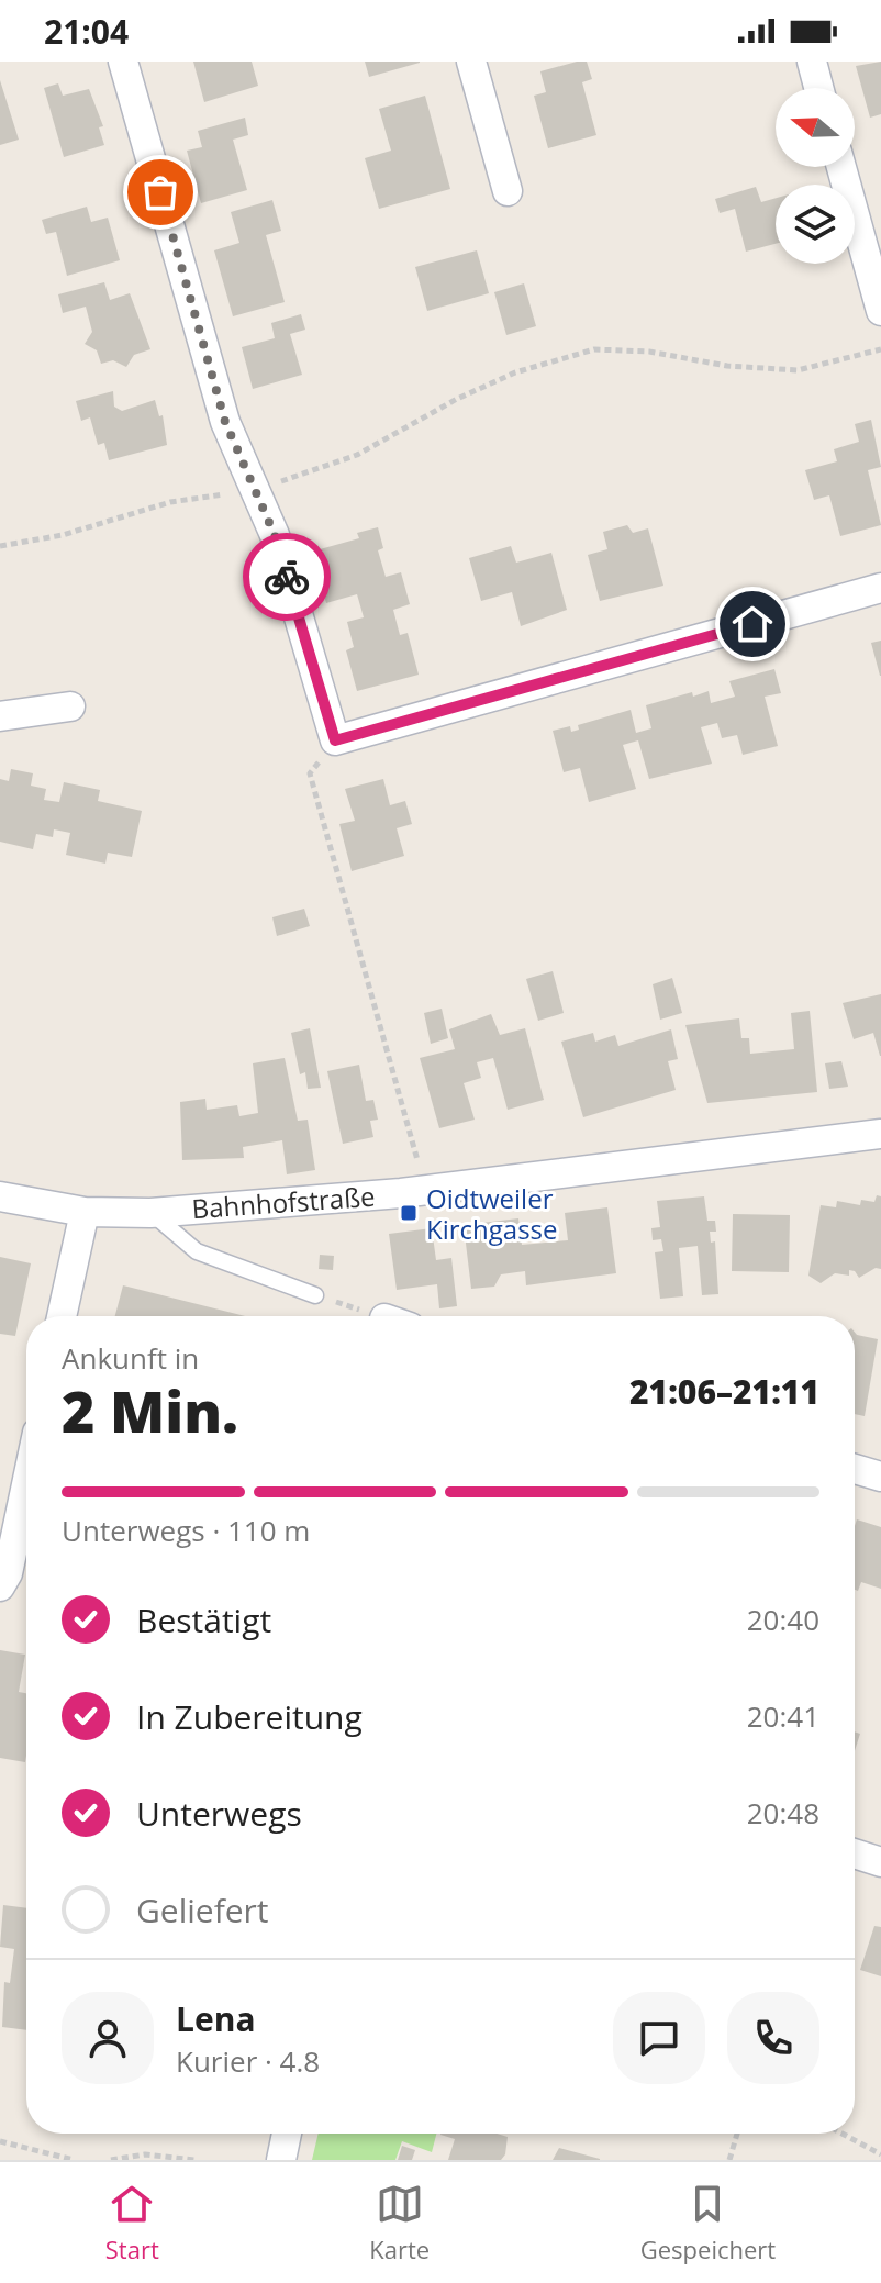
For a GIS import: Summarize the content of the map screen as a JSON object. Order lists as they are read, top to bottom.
{
  "streets": {
    "street": ["Bahnhofstraße"]
  },
  "places": {
    "transit": ["Oidtweiler Kirchgasse"]
  },
  "north": "left",
  "page": {
    "status": "21:04",
    "heading": ["2 Min.", "Ankunft in", "21:06–21:11"],
    "panel": ["Lena", "Kurier · 4.8"],
    "bar": "Unterwegs · 110 m",
    "list": [
      ["Bestätigt", "20:40"],
      ["In Zubereitung", "20:41"],
      ["Unterwegs", "20:48"],
      "Geliefert"
    ],
    "tabs": ["Start", "Karte", "Gespeichert"]
  }
}
